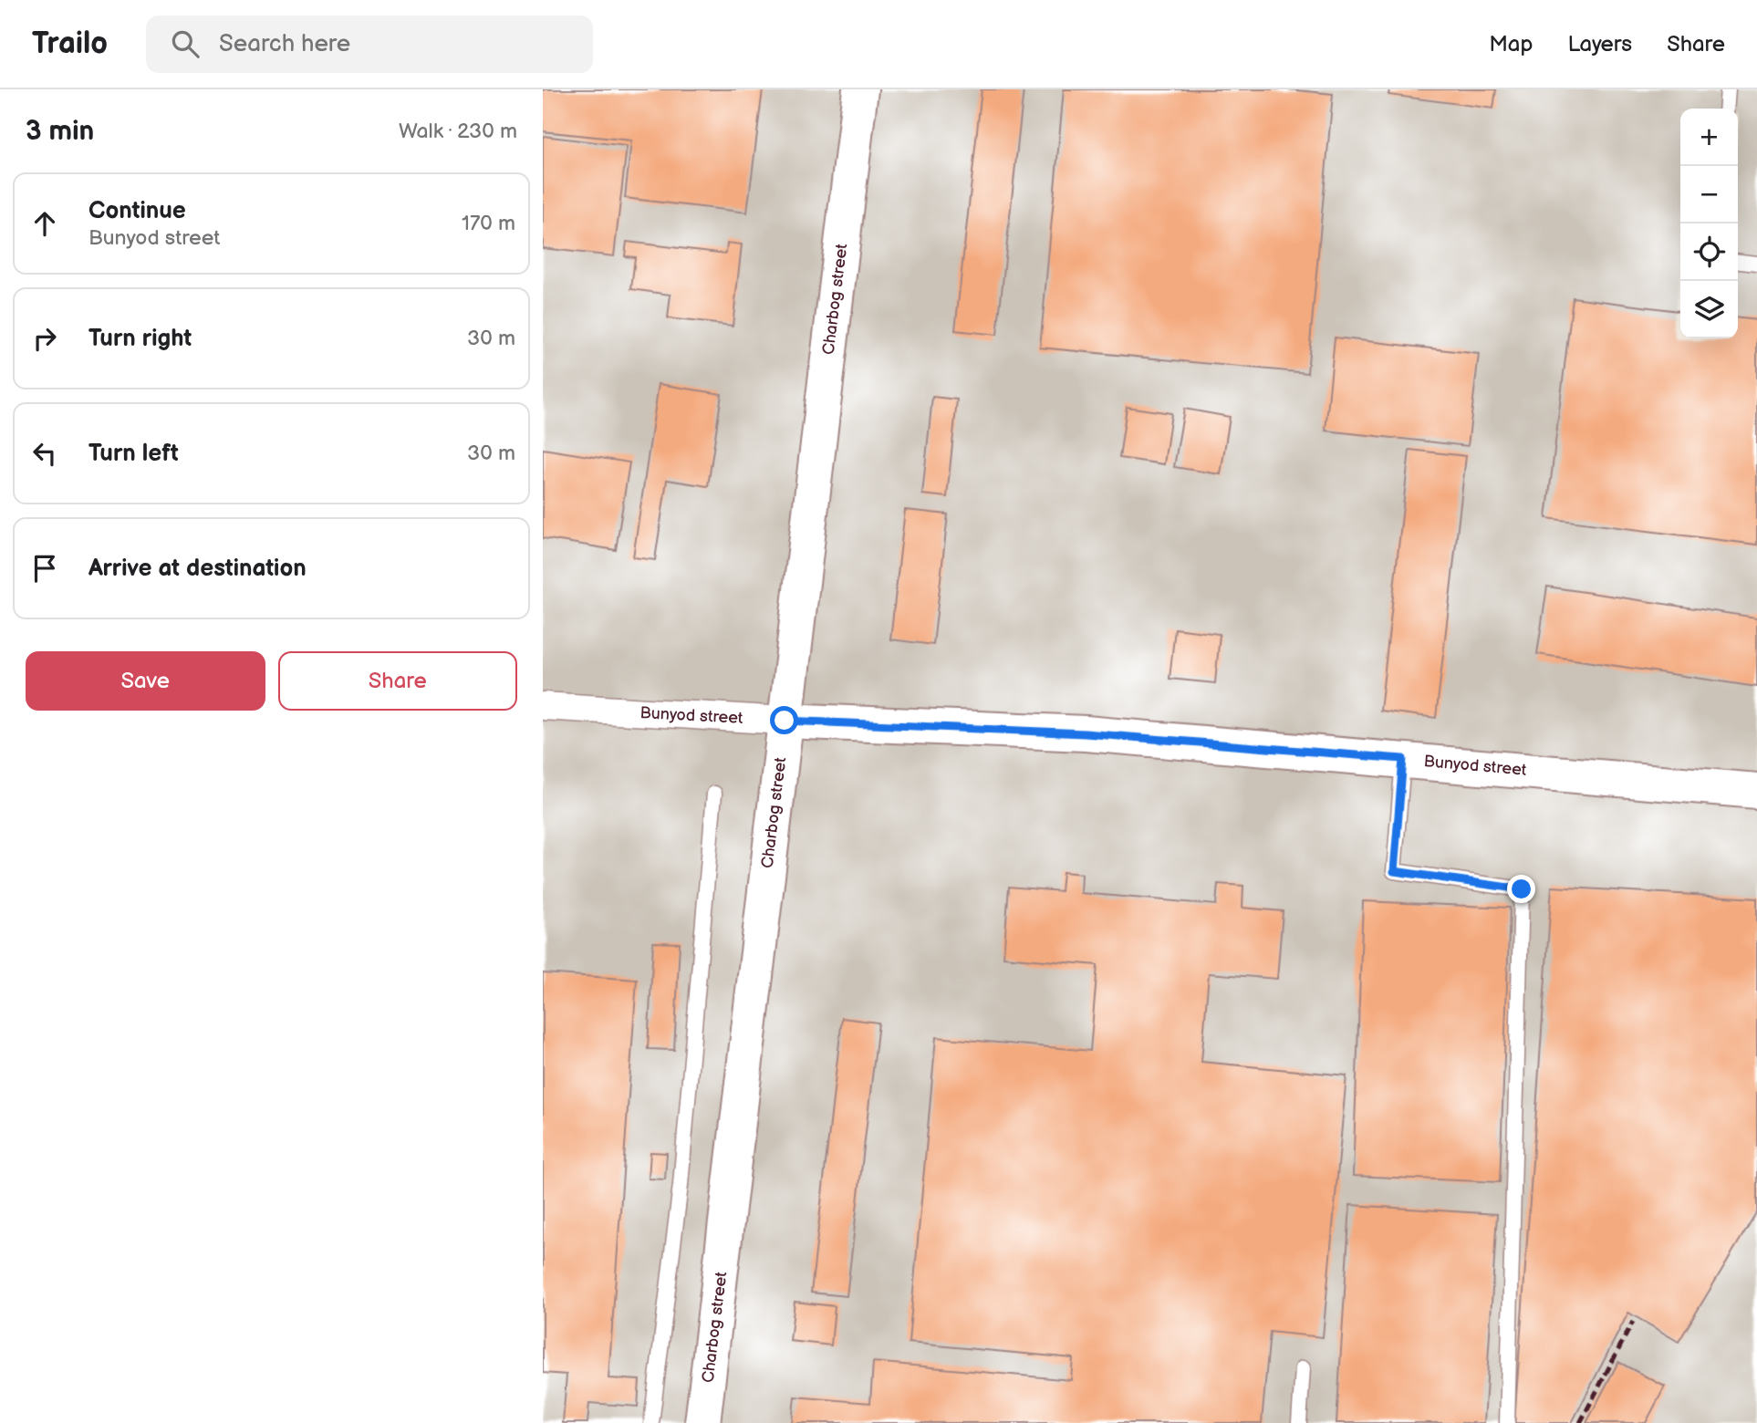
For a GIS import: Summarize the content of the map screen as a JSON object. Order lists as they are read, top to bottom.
{
  "streets": {
    "street": ["Charbog street", "Bunyod street"]
  },
  "crossings": [
    ["Charbog street", "Bunyod street"]
  ],
  "page": {
    "header": "Trailo",
    "search": "Search here",
    "nav": ["Map", "Layers", "Share"],
    "heading": ["3 min", "Walk · 230 m"],
    "map_buttons": ["+", "−"],
    "list": [
      ["Continue", "Bunyod street", "170 m"],
      ["Turn right", "30 m"],
      ["Turn left", "30 m"],
      "Arrive at destination"
    ],
    "buttons": ["Save", "Share"]
  }
}
